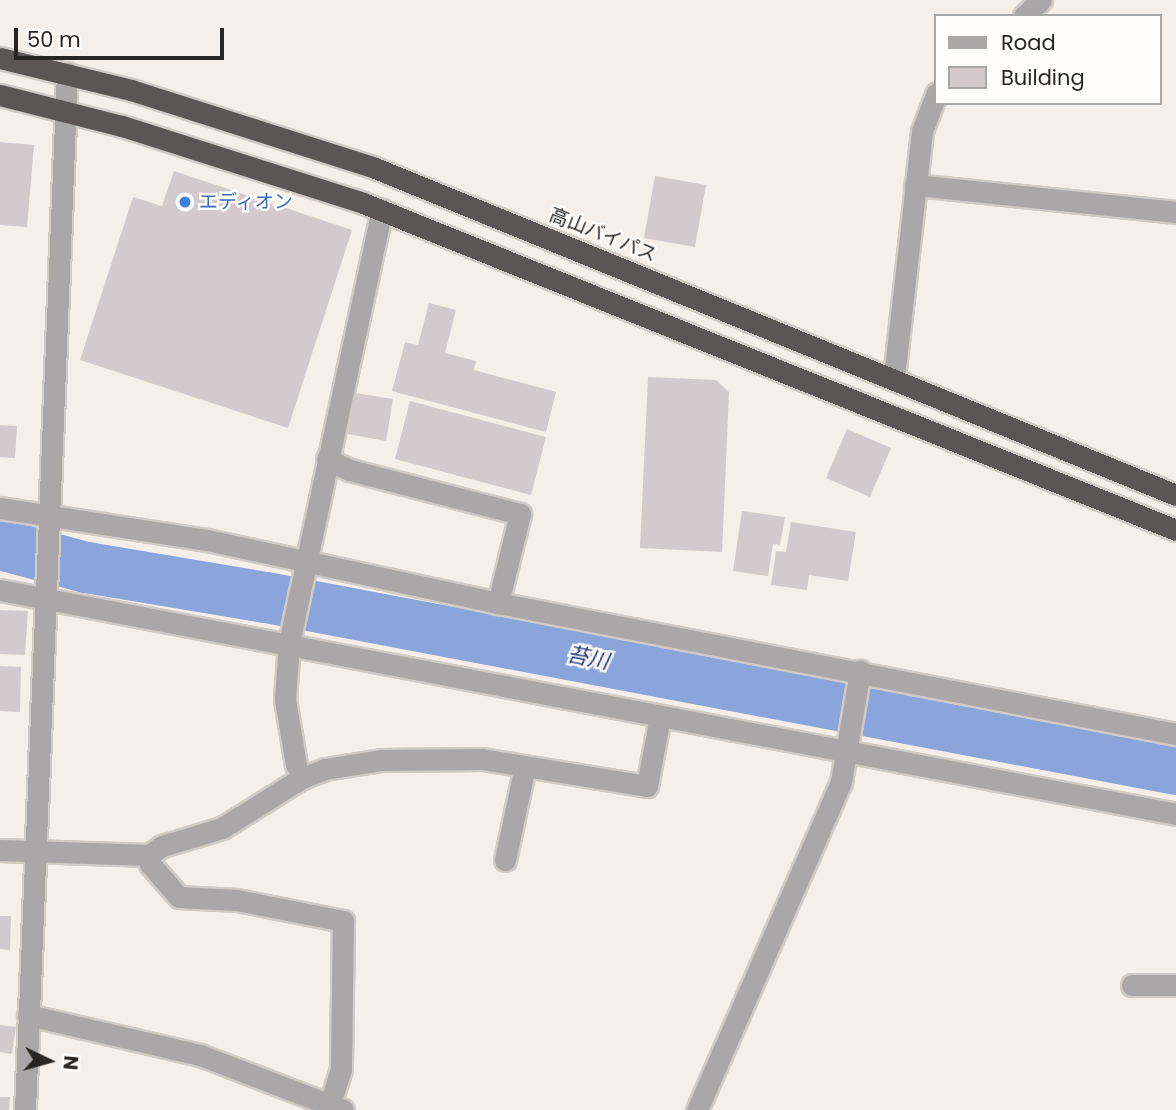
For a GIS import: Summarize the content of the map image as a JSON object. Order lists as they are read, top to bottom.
{
  "streets": {
    "highway": ["高山バイパス"]
  },
  "water": ["苔川"],
  "places": ["エディオン"],
  "legend": ["Road", "Building"],
  "scale_bar": "50 m",
  "north": "right"
}
